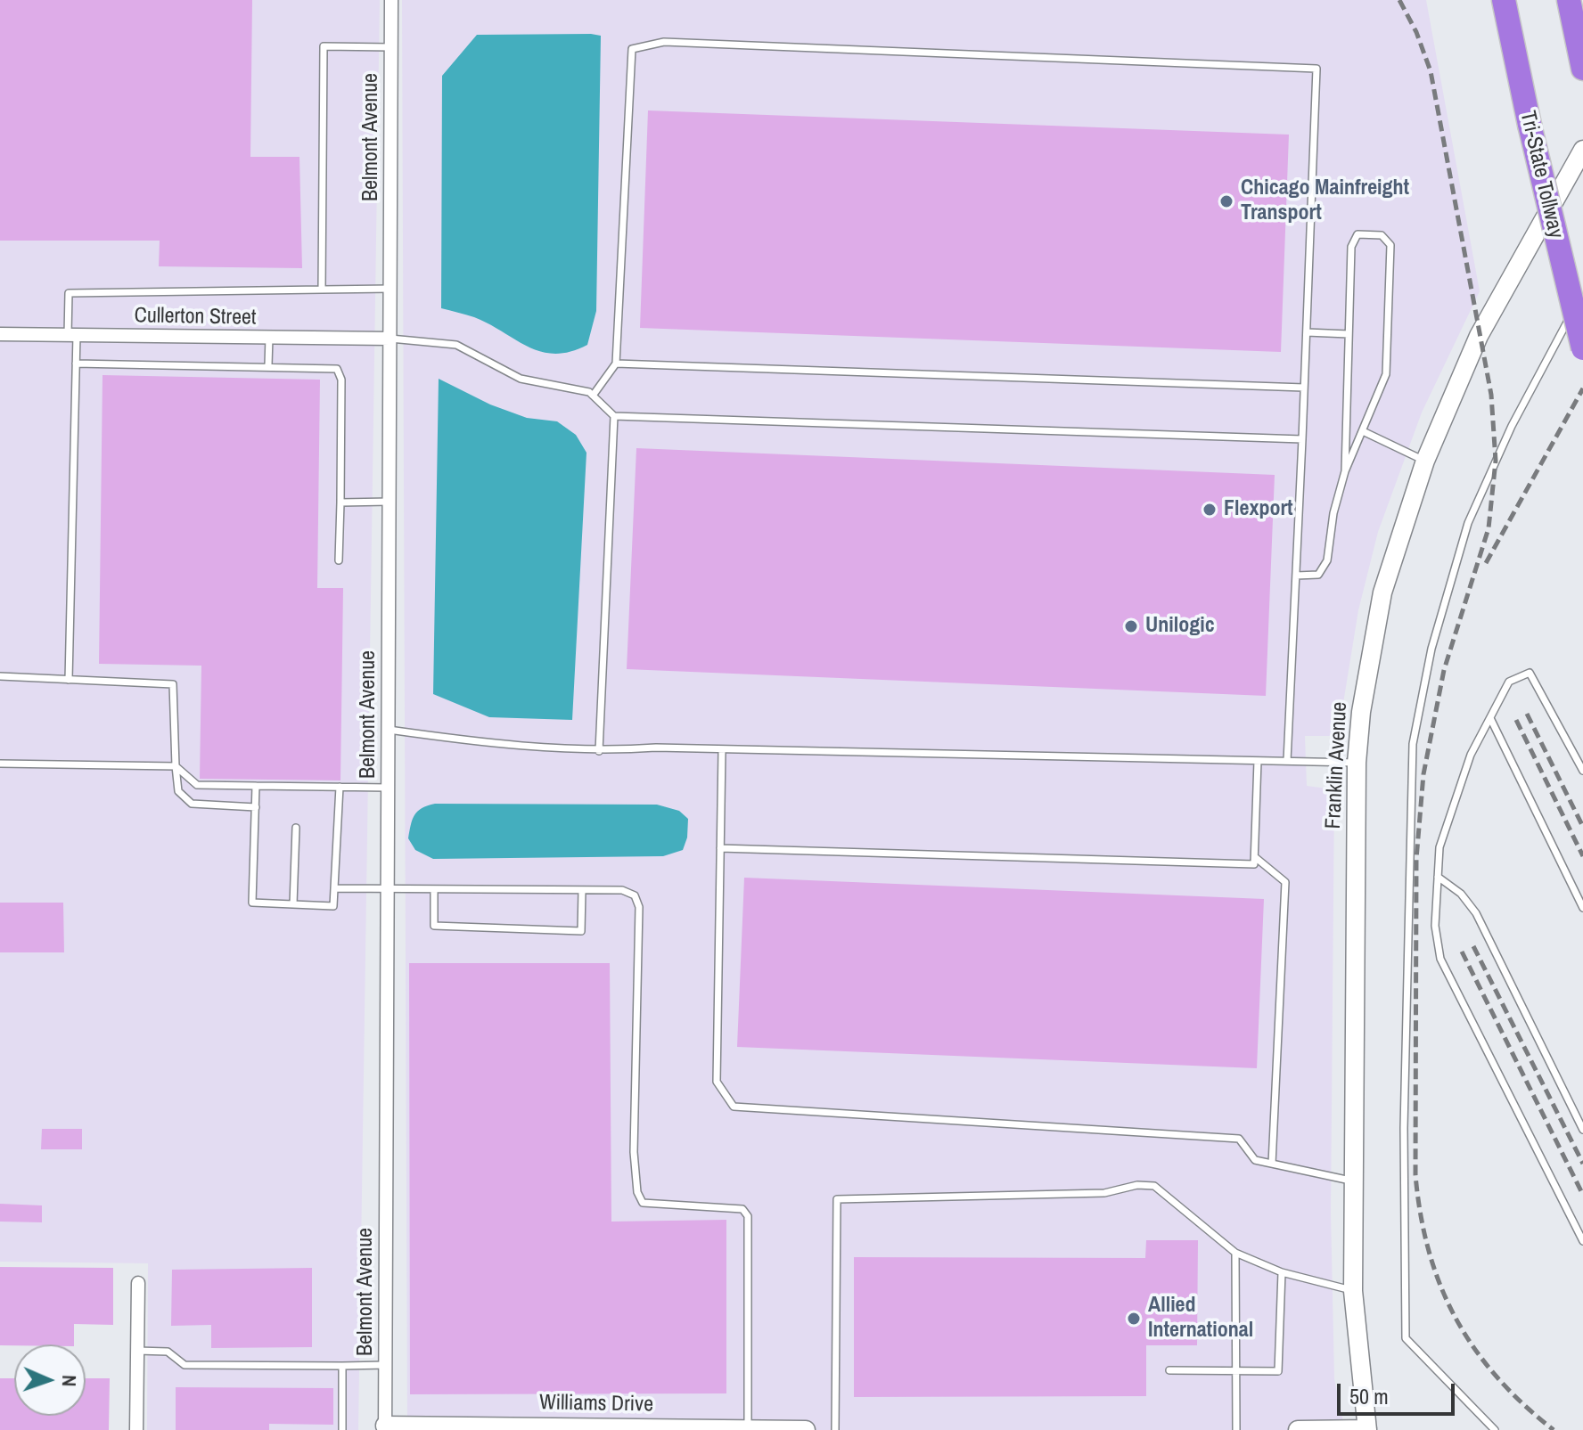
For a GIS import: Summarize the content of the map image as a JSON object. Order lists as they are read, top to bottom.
{
  "streets": {
    "highway": ["Tri-State Tollway"],
    "main road": ["Franklin Avenue", "Williams Drive"],
    "street": ["Belmont Avenue", "Cullerton Street"]
  },
  "crossings": [
    ["Belmont Avenue", "Cullerton Street"],
    ["Belmont Avenue", "Williams Drive"]
  ],
  "places": [
    "Chicago Mainfreight Transport",
    "Flexport",
    "Unilogic",
    "Allied International"
  ],
  "scale_bar": "50 m",
  "north": "right"
}
